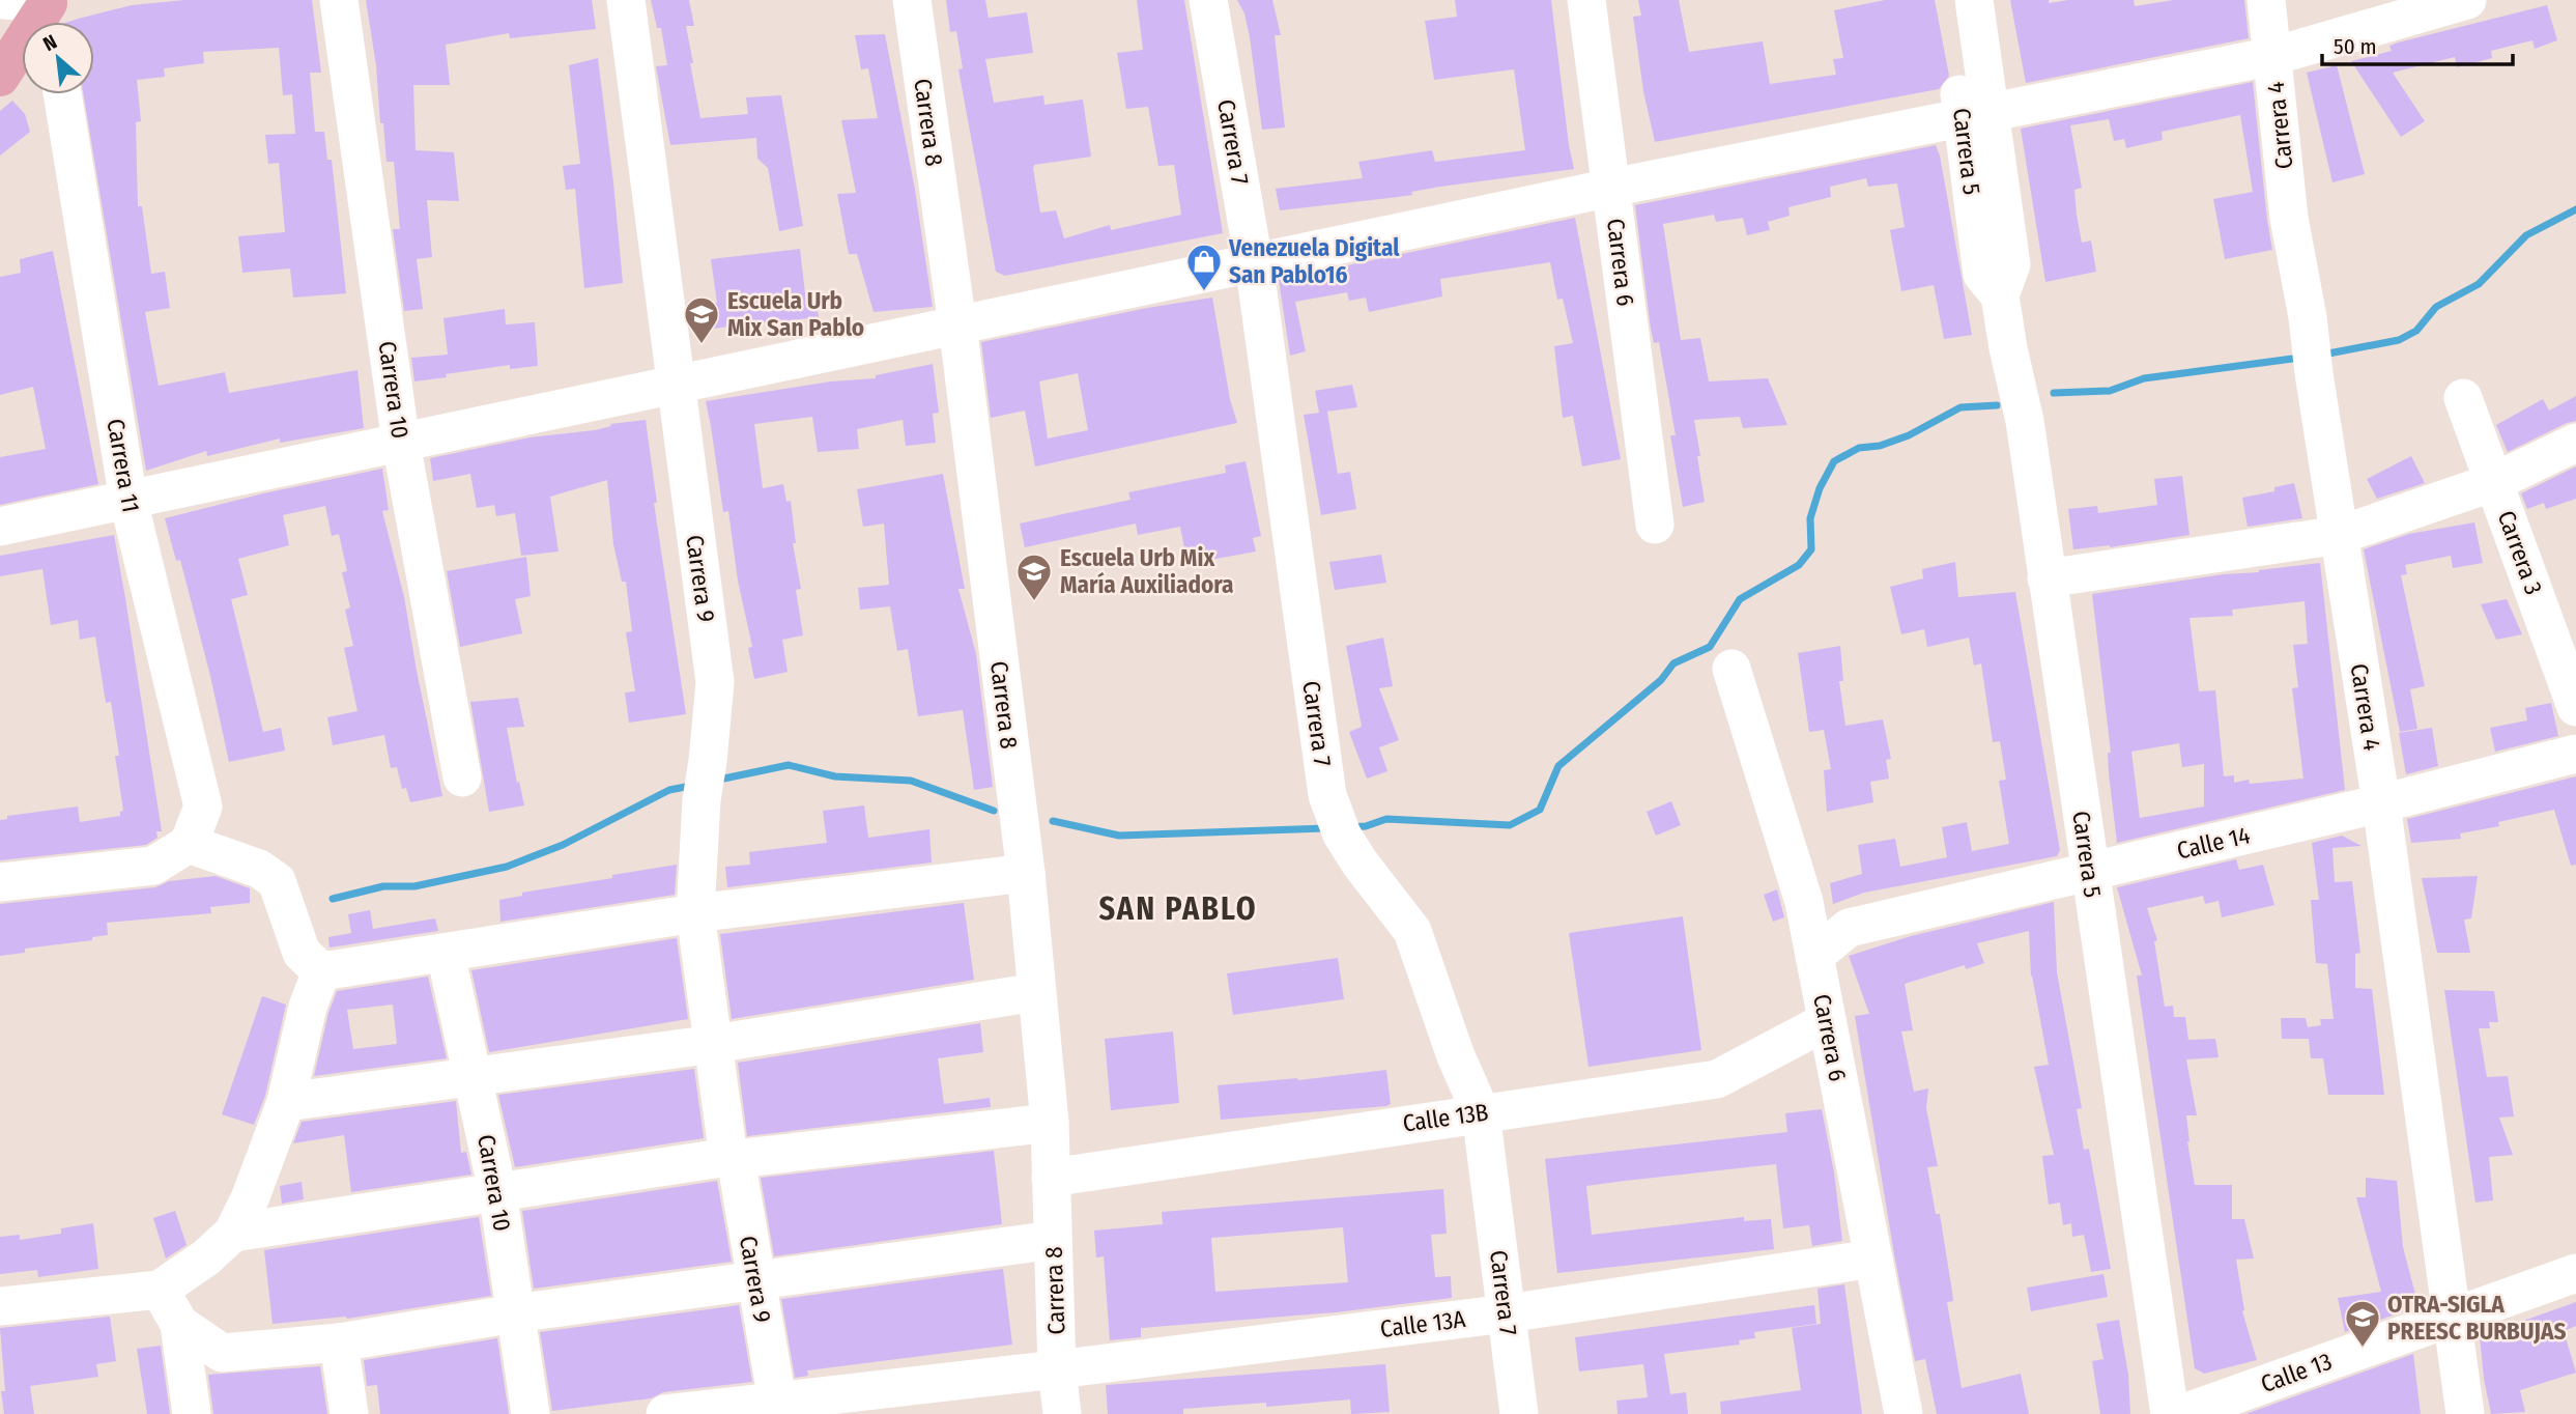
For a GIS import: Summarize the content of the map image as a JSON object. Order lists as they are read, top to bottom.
{
  "streets": {
    "street": [
      "Carrera 8",
      "Carrera 4",
      "Carrera 7",
      "Carrera 5",
      "Carrera 6",
      "Carrera 10",
      "Carrera 11",
      "Carrera 3",
      "Carrera 9",
      "Calle 14",
      "Calle 13B",
      "Calle 13A",
      "Calle 13"
    ]
  },
  "crossings": [
    ["Carrera 8", "Calle 13B"],
    ["Carrera 8", "Calle 13A"],
    ["Carrera 4", "Calle 14"],
    ["Carrera 4", "Calle 13"],
    ["Carrera 7", "Calle 13B"],
    ["Carrera 7", "Calle 13A"],
    ["Carrera 5", "Calle 14"],
    ["Carrera 6", "Calle 14"],
    ["Carrera 6", "Calle 13B"],
    ["Carrera 6", "Calle 13A"],
    ["Carrera 9", "Calle 13A"]
  ],
  "districts": ["SAN PABLO"],
  "places": {
    "shop": ["Venezuela Digital San Pablo16"],
    "school or university": ["Escuela Urb Mix San Pablo", "Escuela Urb Mix María Auxiliadora", "OTRA-SIGLA PREESC BURBUJAS"]
  },
  "scale_bar": "50 m",
  "north": "top left"
}
